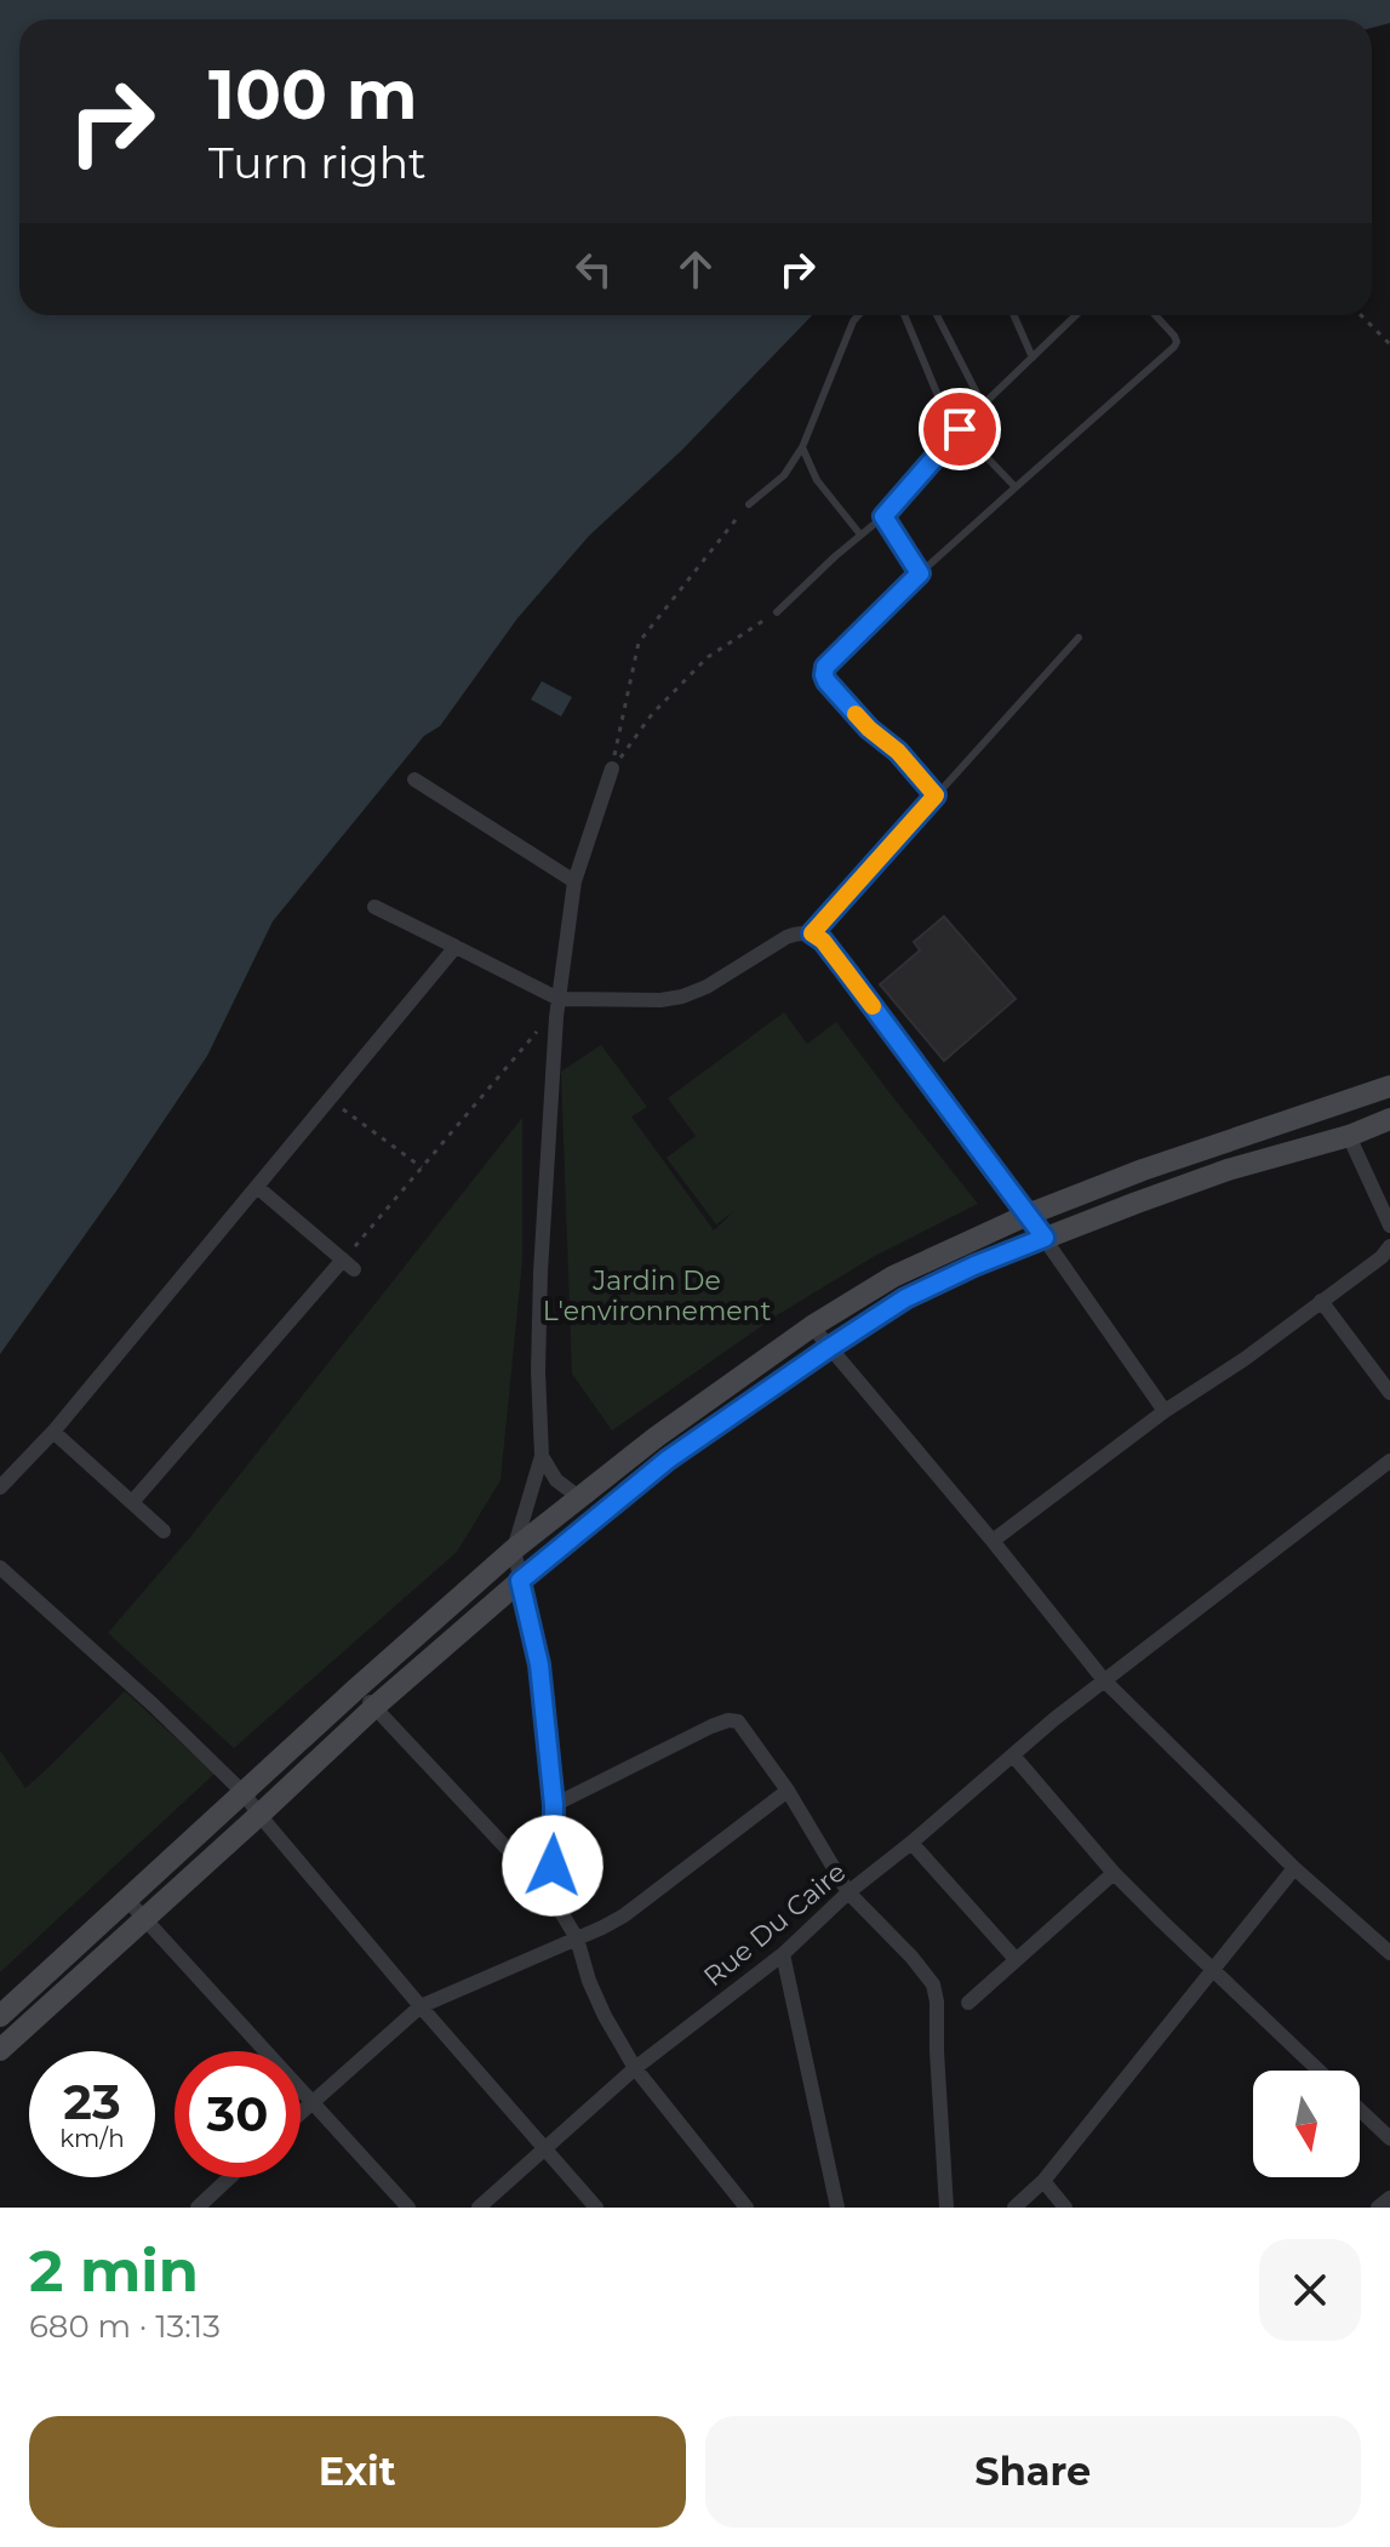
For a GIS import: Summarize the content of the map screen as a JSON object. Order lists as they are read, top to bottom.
{
  "streets": {
    "street": ["Rue Du Caire"]
  },
  "parks": ["Jardin De L'environnement"],
  "north": "bottom",
  "page": {
    "turn": ["100 m", "Turn right"],
    "speed": "23 km/h",
    "limit": "30",
    "heading": ["2 min", "680 m · 13:13"],
    "buttons": ["Exit", "Share"]
  }
}
